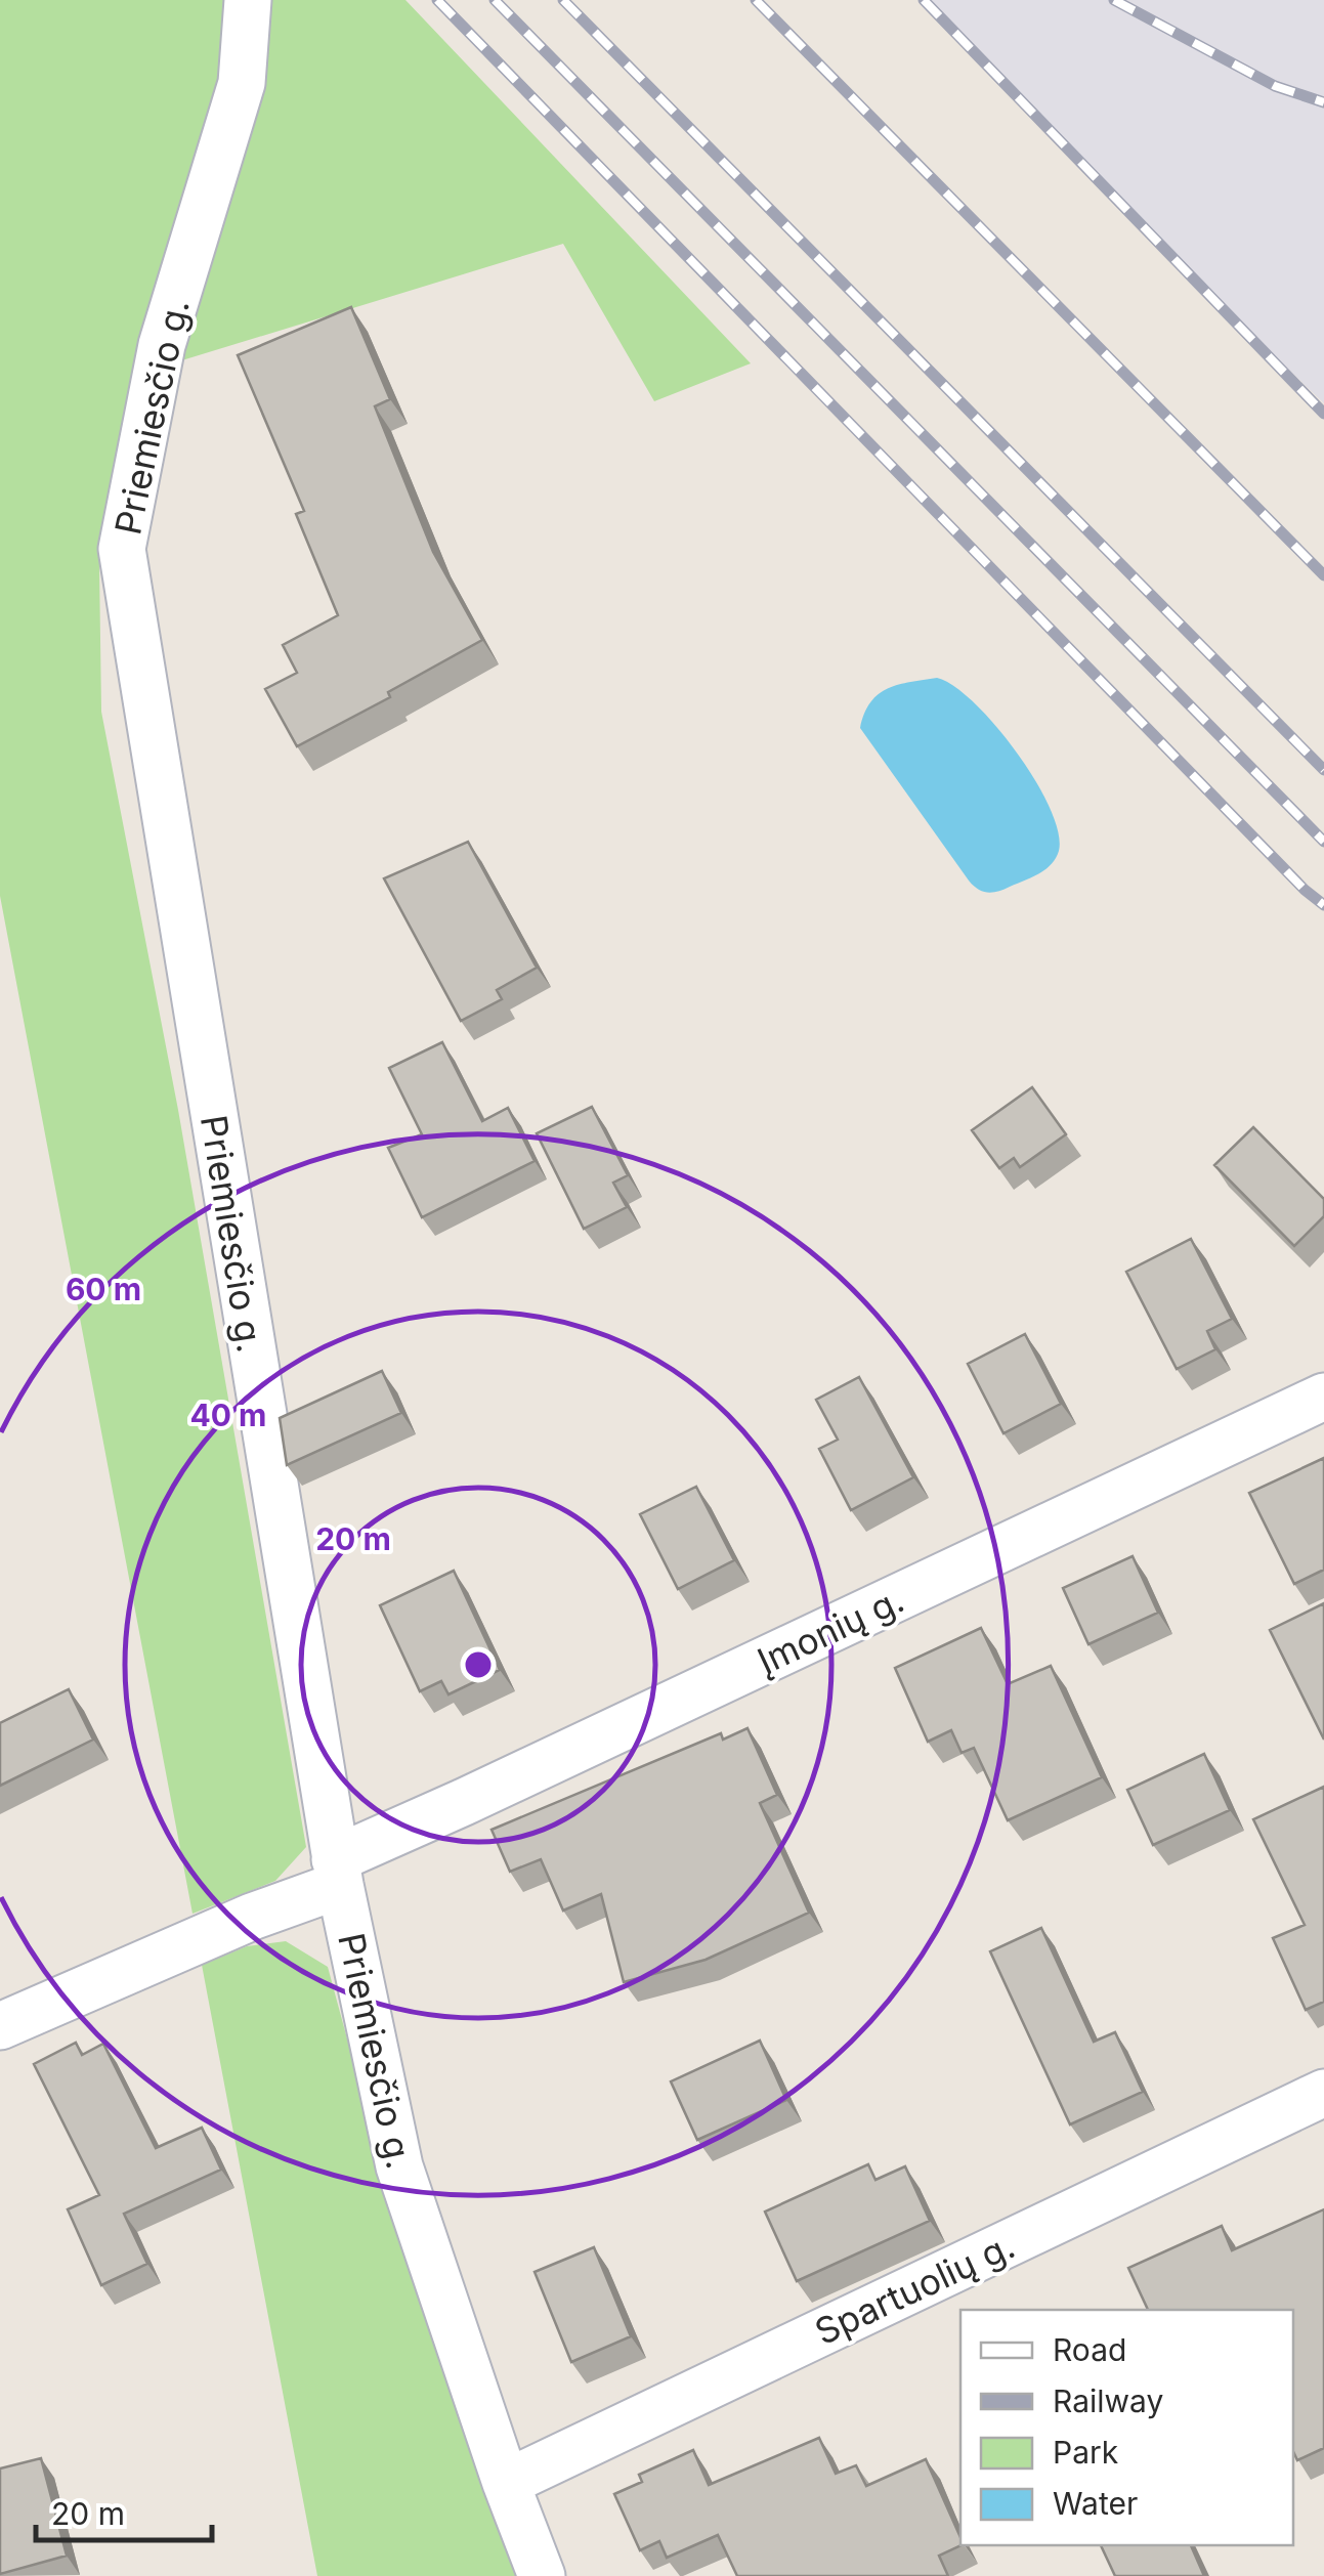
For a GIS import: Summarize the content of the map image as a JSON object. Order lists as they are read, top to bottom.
{
  "streets": {
    "street": ["Priemiesčio g.", "Įmonių g.", "Spartuolių g."]
  },
  "crossings": [
    ["Priemiesčio g.", "Įmonių g."],
    ["Priemiesčio g.", "Spartuolių g."]
  ],
  "legend": [
    "Road",
    "Railway",
    "Park",
    "Water"
  ],
  "scale_bar": "20 m",
  "rings": ["60 m", "40 m", "20 m"]
}
